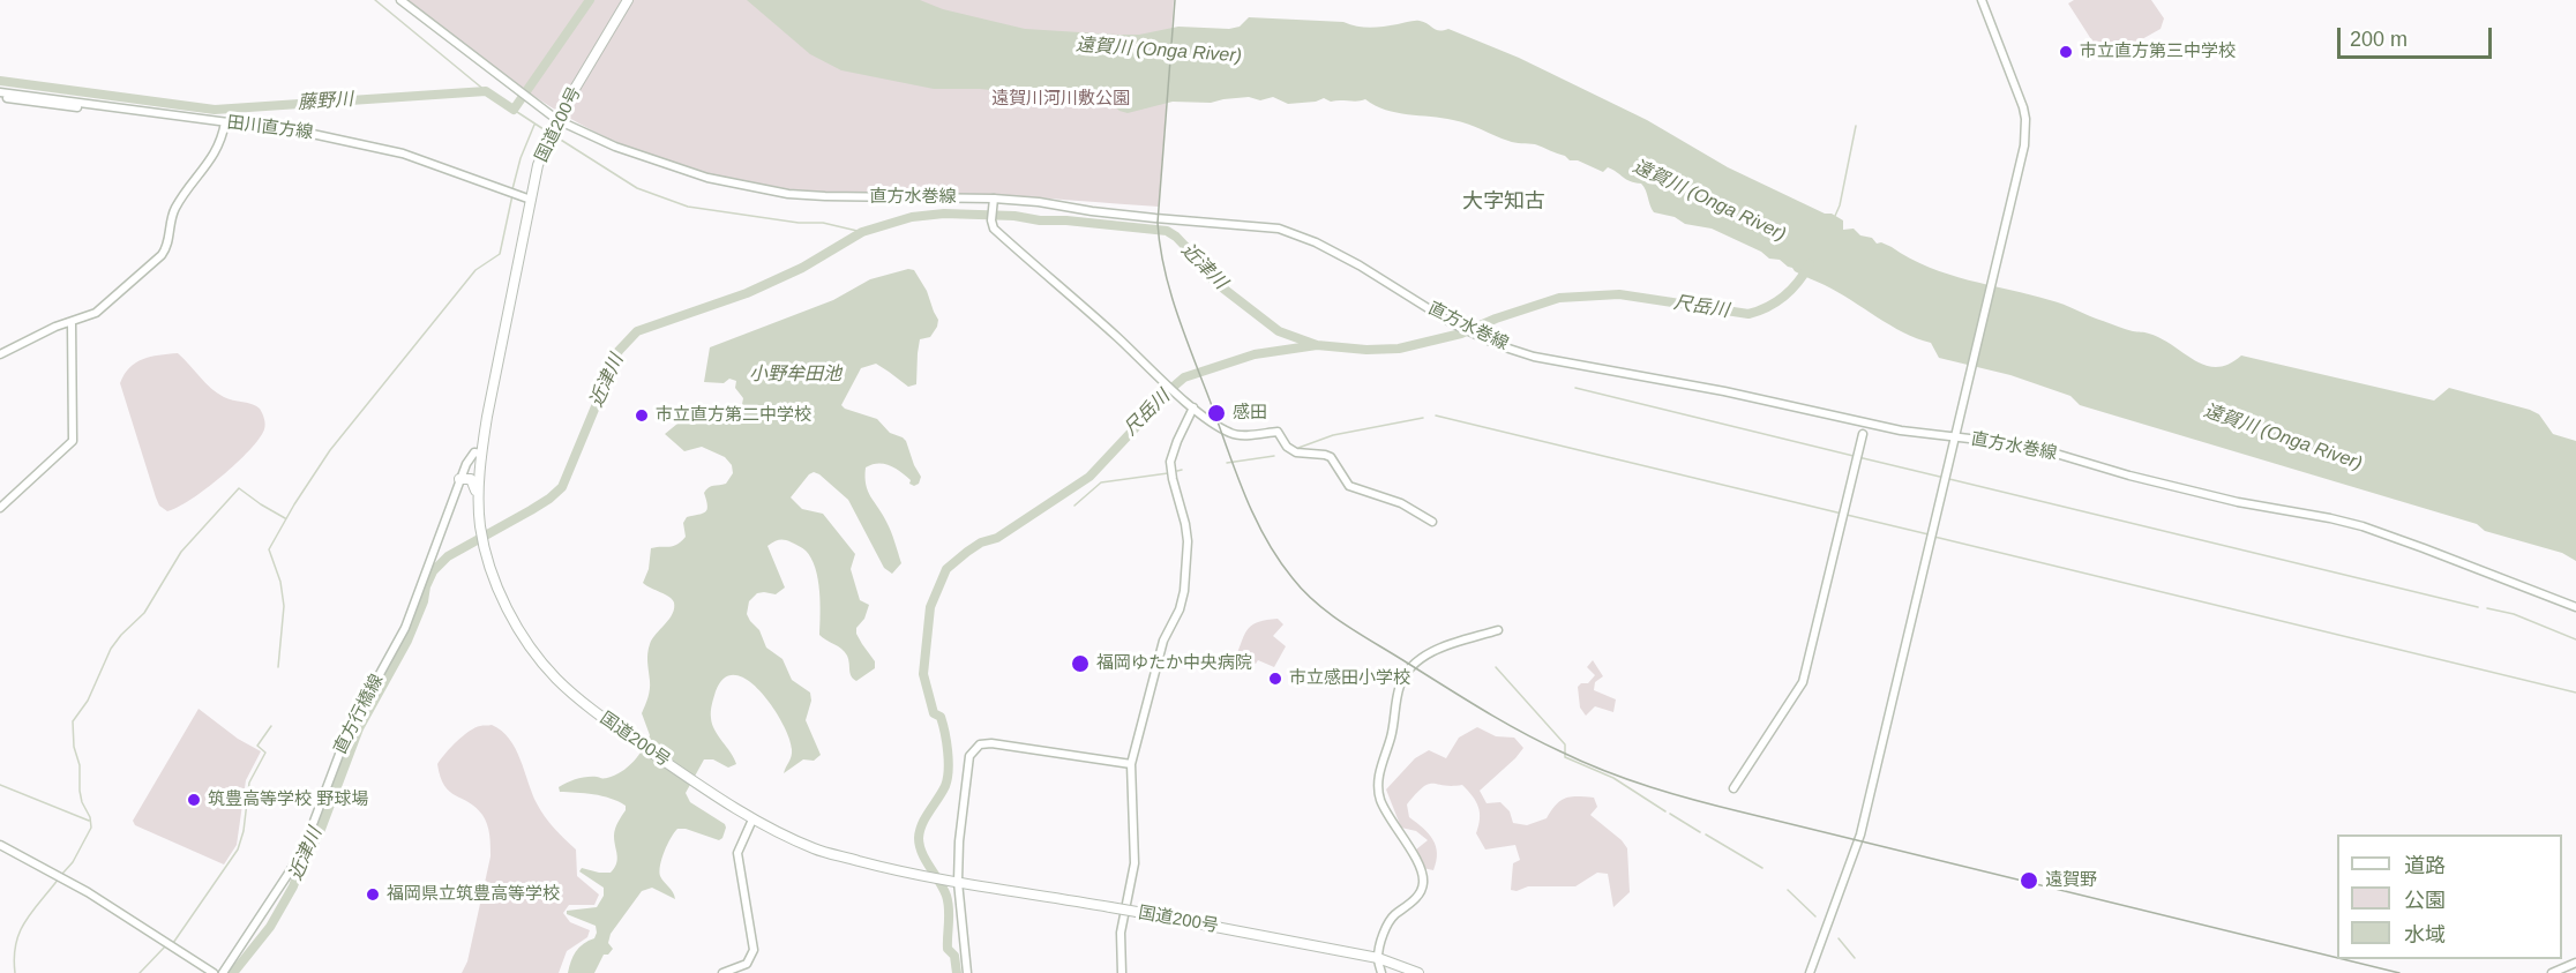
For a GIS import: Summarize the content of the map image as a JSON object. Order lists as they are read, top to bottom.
{
  "streets": {
    "highway": ["国道200号"],
    "street": ["田川直方線", "直方水巻線", "直方行橋線"]
  },
  "crossings": [
    ["国道200号", "田川直方線"],
    ["国道200号", "直方水巻線"],
    ["国道200号", "直方行橋線"]
  ],
  "districts": ["大字知古"],
  "water": [
    "遠賀川 (Onga River)",
    "藤野川",
    "近津川",
    "尺岳川",
    "小野牟田池"
  ],
  "parks": ["遠賀川河川敷公園"],
  "places": [
    "市立直方第三中学校",
    "感田",
    "市立直方第二中学校",
    "福岡ゆたか中央病院",
    "市立感田小学校",
    "筑豊高等学校 野球場",
    "遠賀野",
    "福岡県立筑豊高等学校"
  ],
  "legend": ["道路", "公園", "水域"],
  "scale_bar": "200 m"
}
